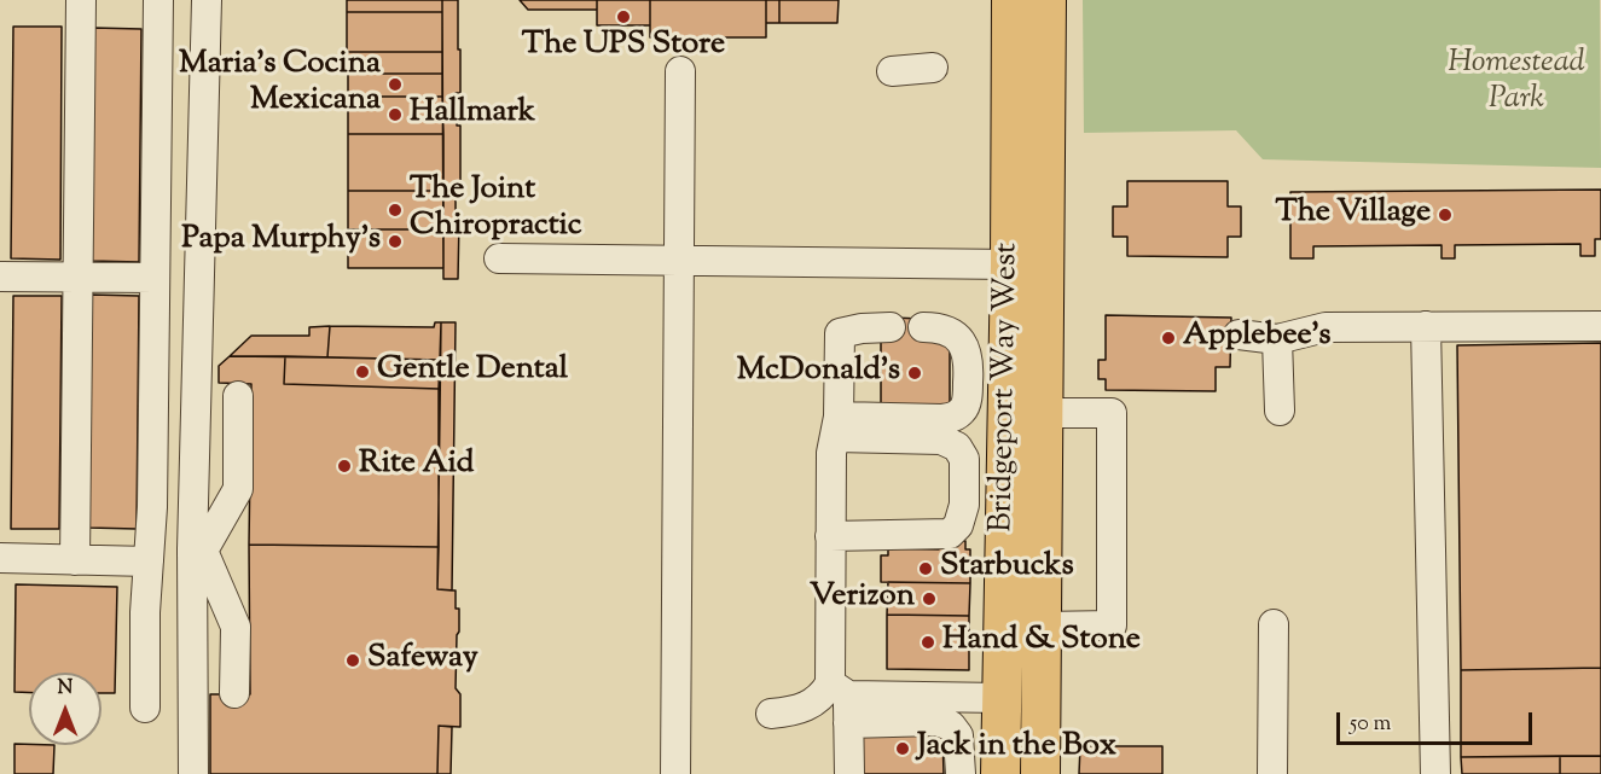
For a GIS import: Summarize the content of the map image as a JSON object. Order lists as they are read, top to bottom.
{
  "streets": {
    "main road": ["Bridgeport Way West"]
  },
  "parks": ["Homestead Park"],
  "places": [
    "The UPS Store",
    "Maria's Cocina Mexicana",
    "Hallmark",
    "The Joint Chiropractic",
    "The Village",
    "Papa Murphy's",
    "Applebee's",
    "Gentle Dental",
    "McDonald's",
    "Rite Aid",
    "Starbucks",
    "Verizon",
    "Hand & Stone",
    "Safeway",
    "Jack in the Box"
  ],
  "scale_bar": "50 m",
  "north": "top"
}
